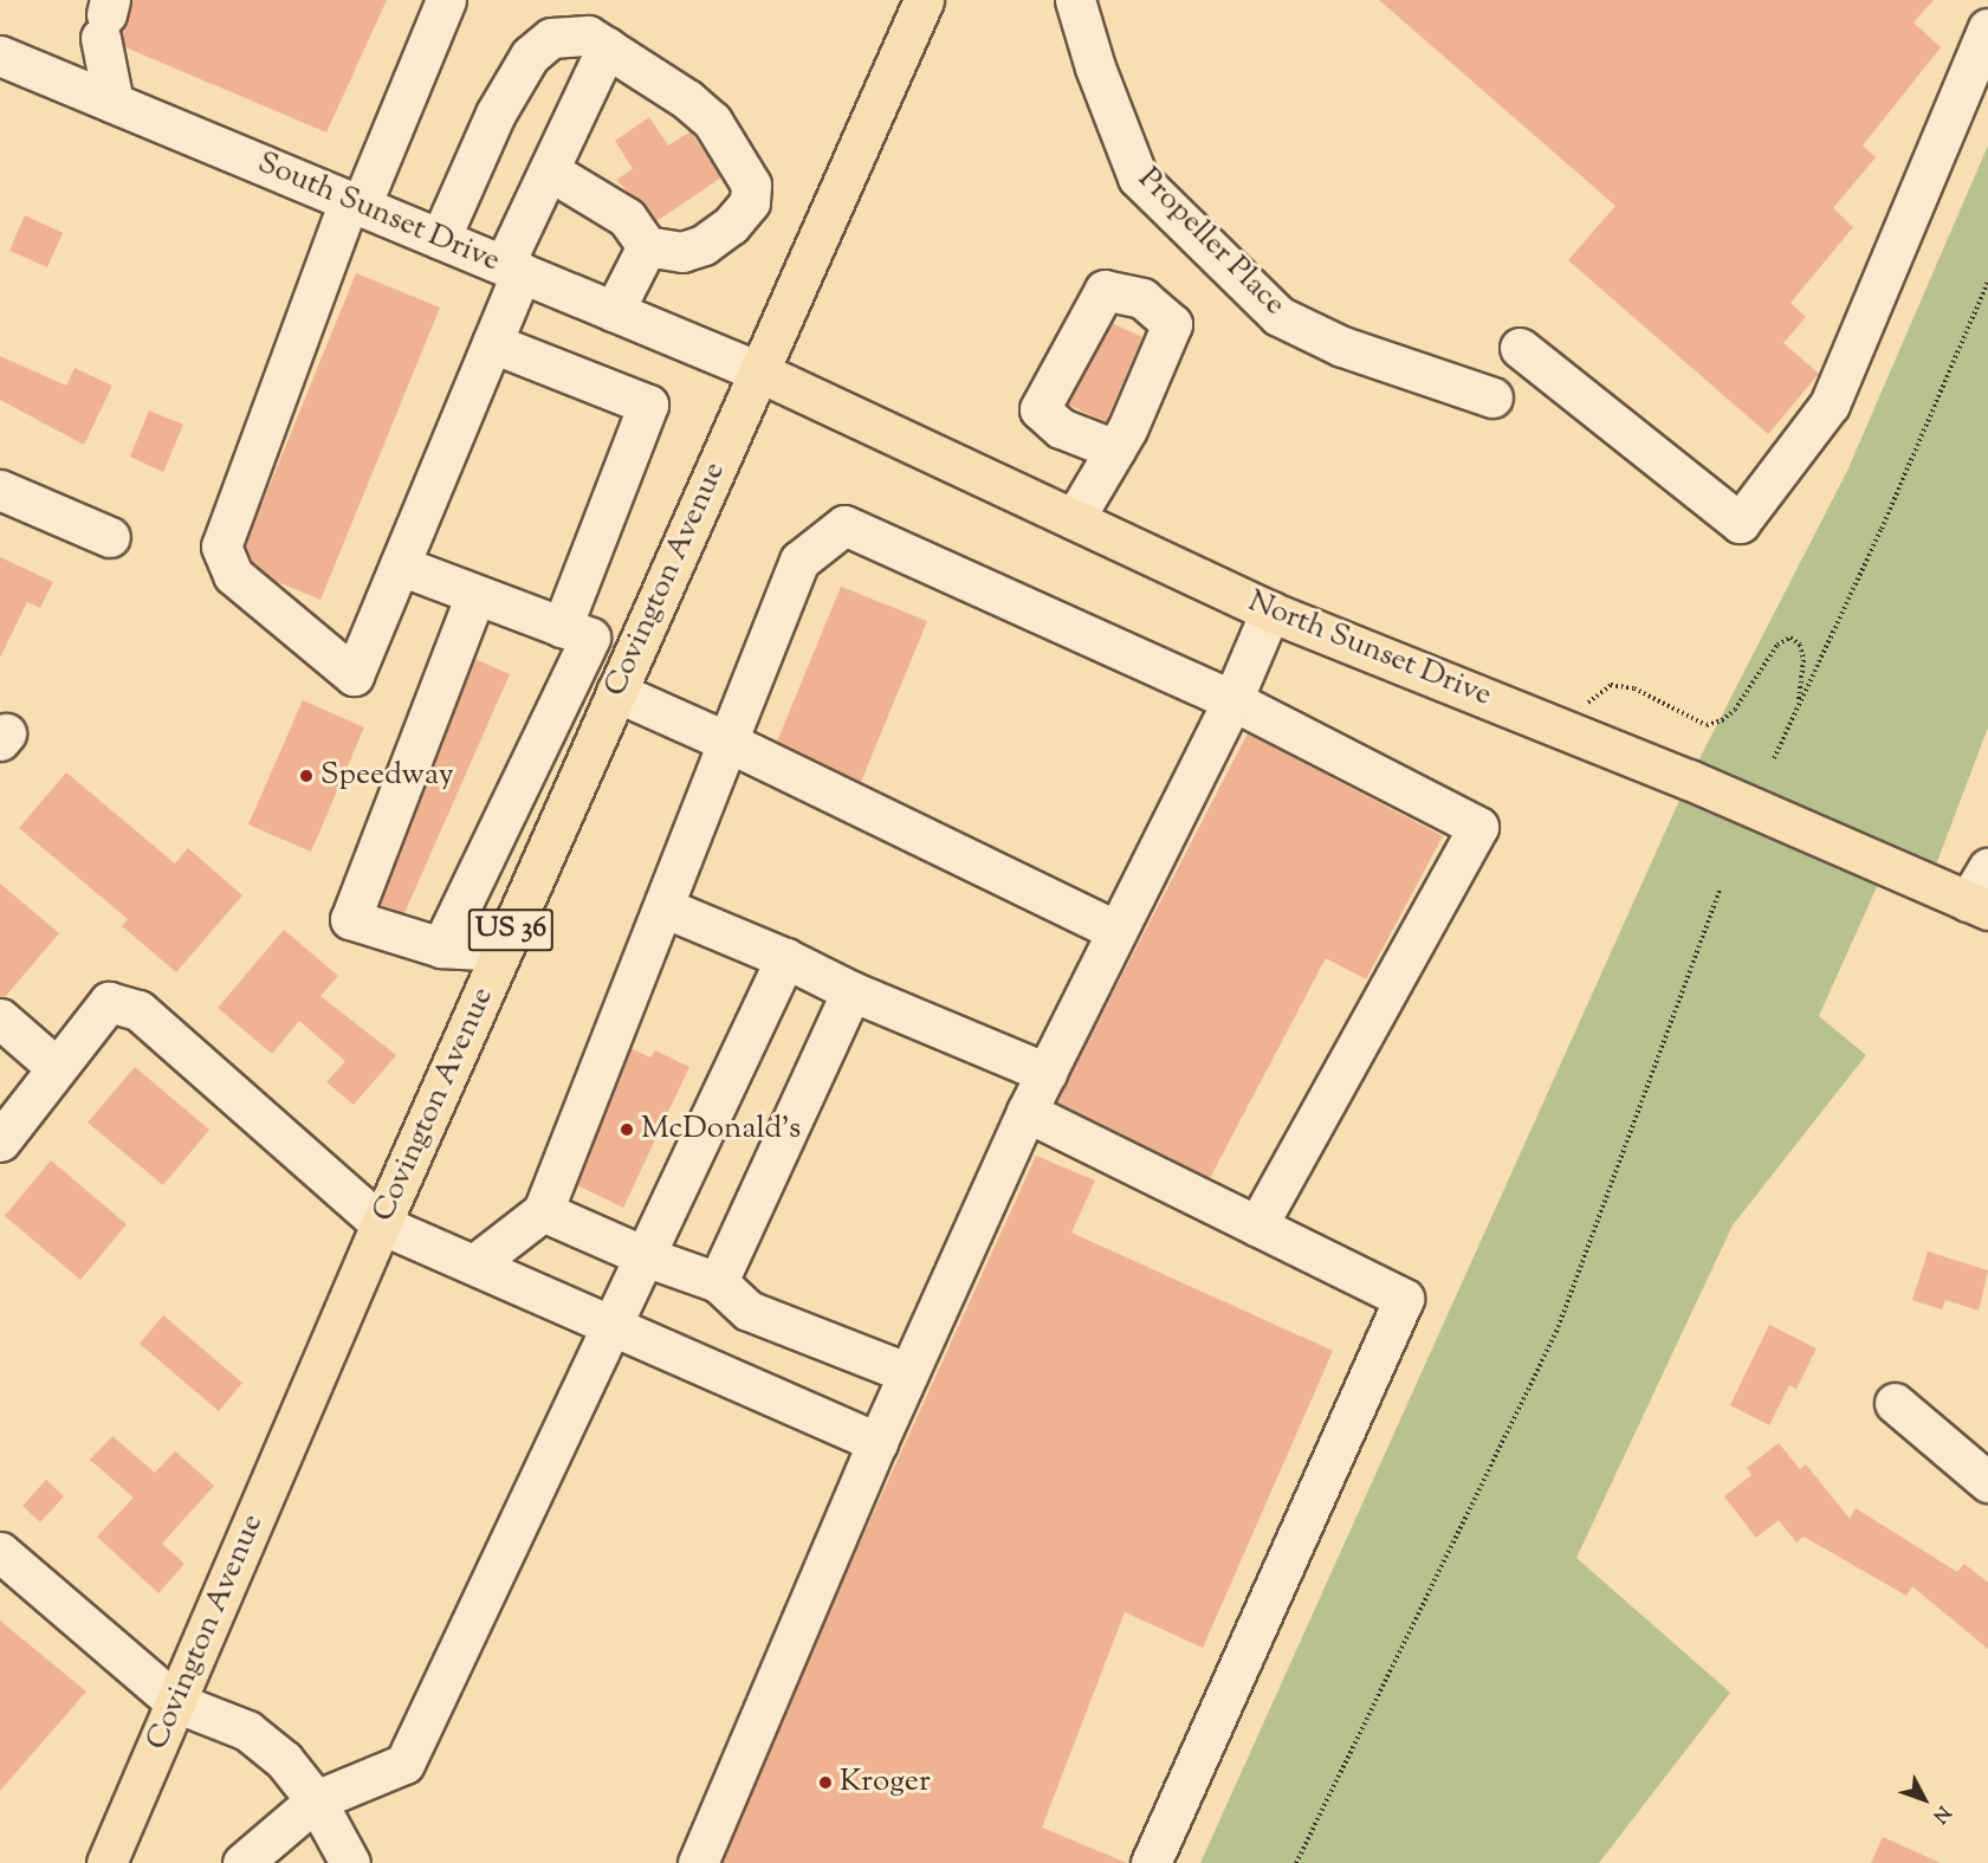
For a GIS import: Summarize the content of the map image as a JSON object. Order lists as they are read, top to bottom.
{
  "streets": {
    "main road": ["Covington Avenue", "North Sunset Drive", "US 36"],
    "street": ["South Sunset Drive", "Propeller Place"]
  },
  "crossings": [
    ["South Sunset Drive", "Covington Avenue"],
    ["South Sunset Drive", "North Sunset Drive"],
    ["Covington Avenue", "North Sunset Drive"]
  ],
  "places": ["Speedway", "McDonald's", "Kroger"],
  "north": "bottom right"
}
